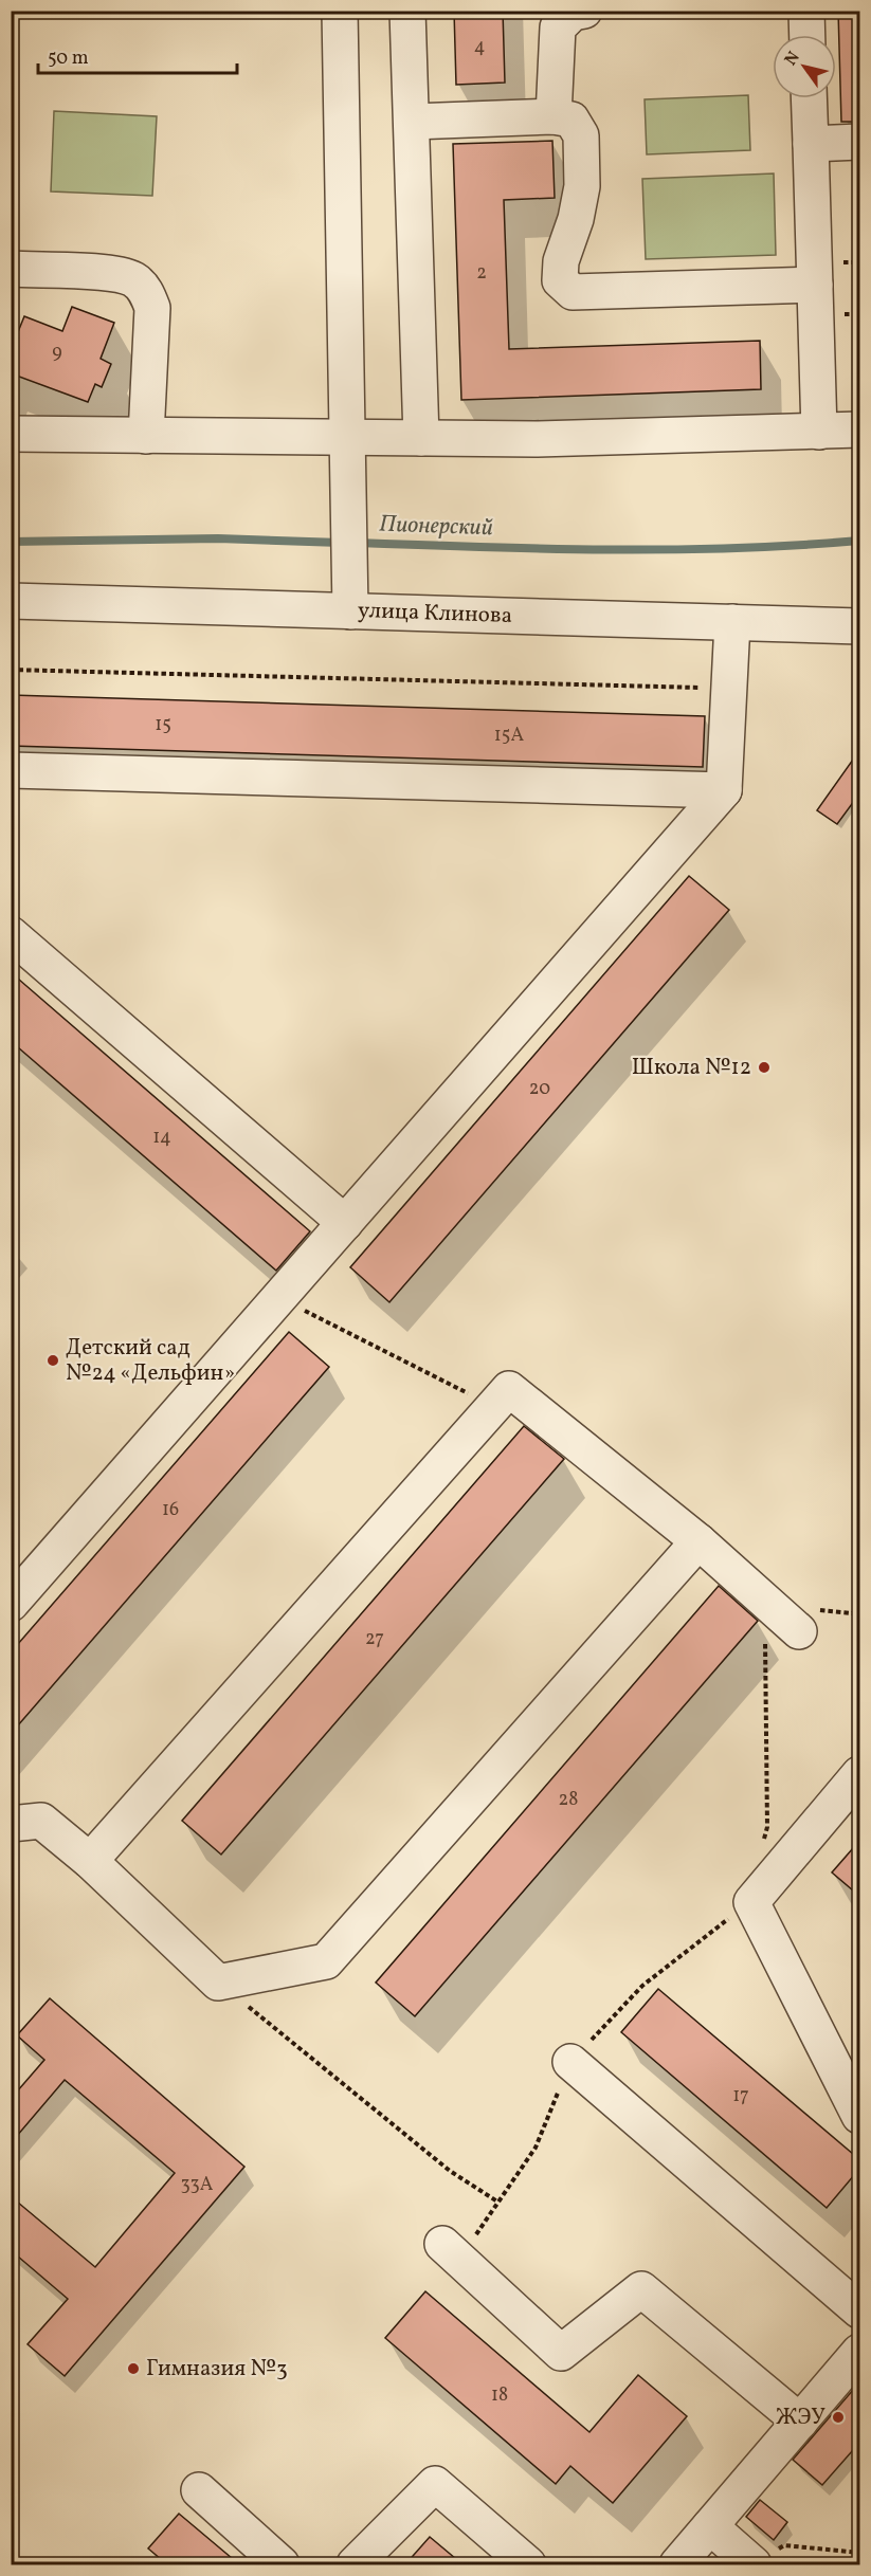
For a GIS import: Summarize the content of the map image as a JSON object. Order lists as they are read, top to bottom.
{
  "streets": {
    "street": ["улица Клинова"]
  },
  "water": ["Пионерский"],
  "places": [
    "Школа №12",
    "Детский сад №24 «Дельфин»",
    "Гимназия №3",
    "ЖЭУ"
  ],
  "house_numbers": [
    "4",
    "2",
    "9",
    "15",
    "15А",
    "20",
    "14",
    "16",
    "27",
    "28",
    "17",
    "33А",
    "18"
  ],
  "scale_bar": "50 m",
  "north": "top left"
}
